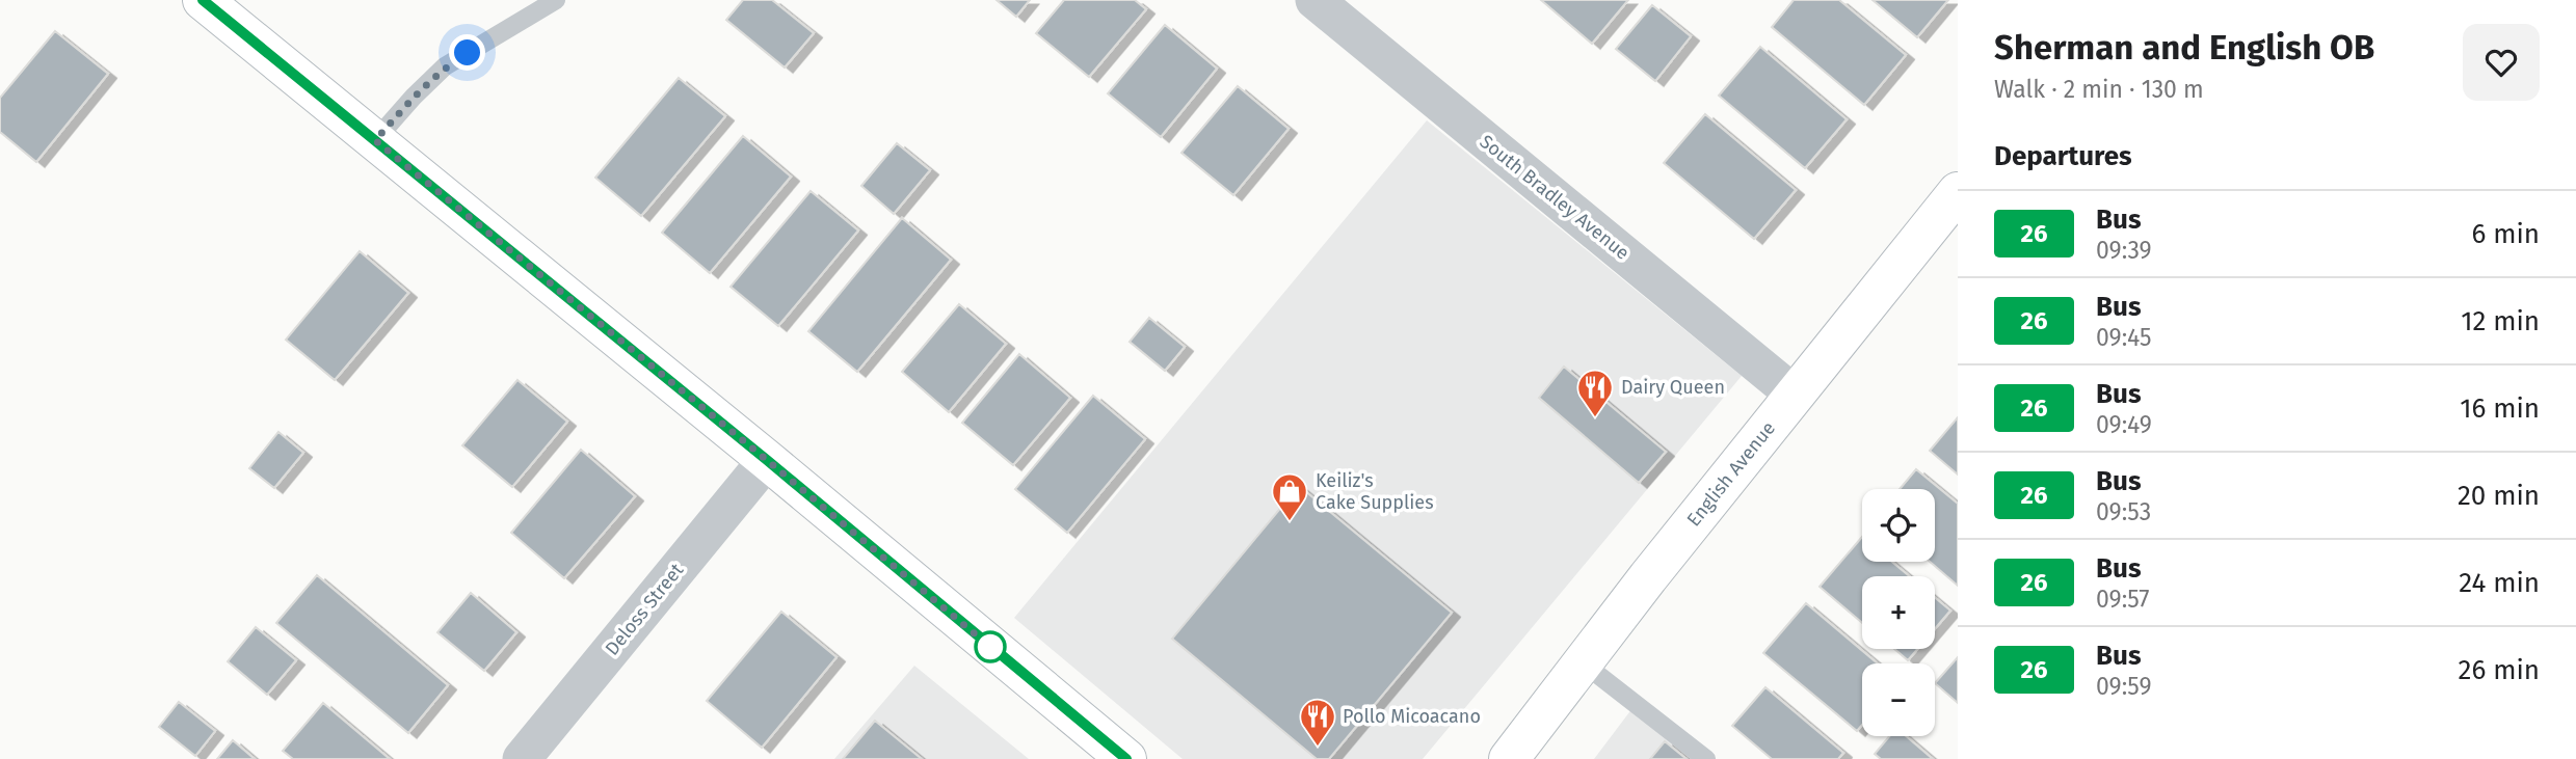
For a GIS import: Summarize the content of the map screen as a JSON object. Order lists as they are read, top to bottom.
{
  "streets": {
    "main road": ["English Avenue"],
    "street": ["South Bradley Avenue", "Deloss Street"]
  },
  "crossings": [
    ["South Bradley Avenue", "English Avenue"]
  ],
  "places": {
    "restaurant": ["Dairy Queen", "Pollo Micoacano"],
    "shop": ["Keiliz's Cake Supplies"]
  },
  "lines": ["bus line 26"],
  "page": {
    "heading": [
      ["Sherman and English OB", "Walk · 2 min · 130 m"],
      "Departures"
    ],
    "list": [
      {
        "mark": "26",
        "name": "Bus",
        "note": "09:39",
        "value": "6 min"
      },
      {
        "mark": "26",
        "name": "Bus",
        "note": "09:45",
        "value": "12 min"
      },
      {
        "mark": "26",
        "name": "Bus",
        "note": "09:49",
        "value": "16 min"
      },
      {
        "mark": "26",
        "name": "Bus",
        "note": "09:53",
        "value": "20 min"
      },
      {
        "mark": "26",
        "name": "Bus",
        "note": "09:57",
        "value": "24 min"
      },
      {
        "mark": "26",
        "name": "Bus",
        "note": "09:59",
        "value": "26 min"
      }
    ],
    "map_buttons": ["+", "−"]
  }
}
